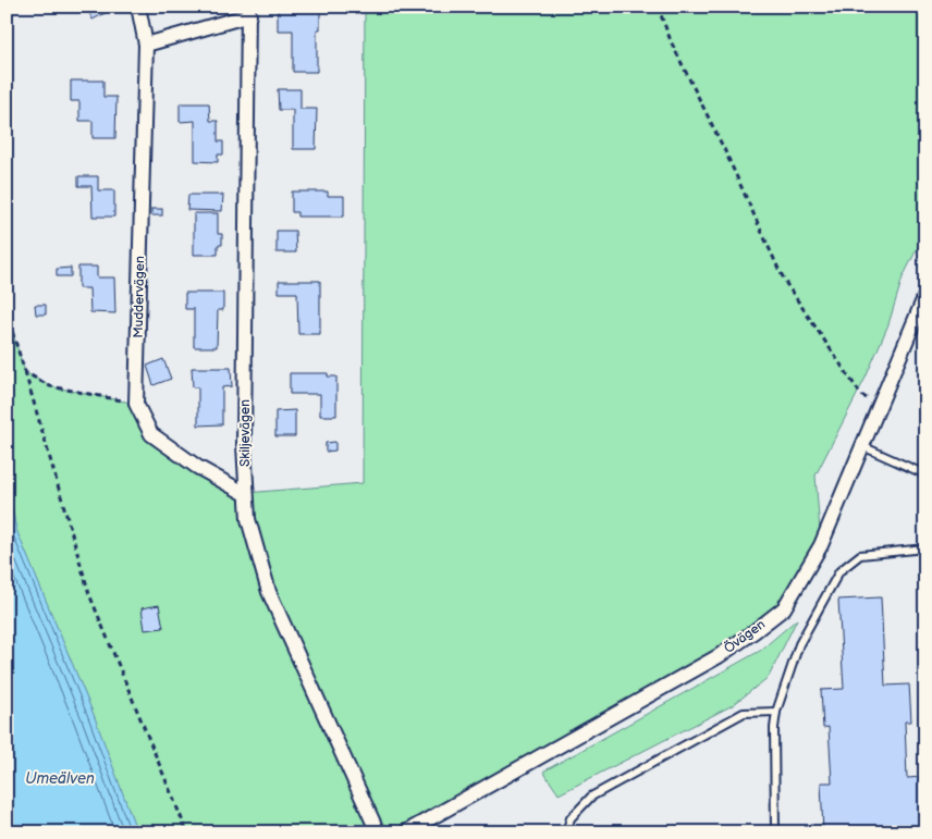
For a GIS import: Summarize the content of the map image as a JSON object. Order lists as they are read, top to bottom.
{
  "streets": {
    "street": ["Muddervägen", "Skiljevägen", "Övägen"]
  },
  "crossings": [
    ["Muddervägen", "Skiljevägen"]
  ],
  "water": ["Umeälven"]
}
